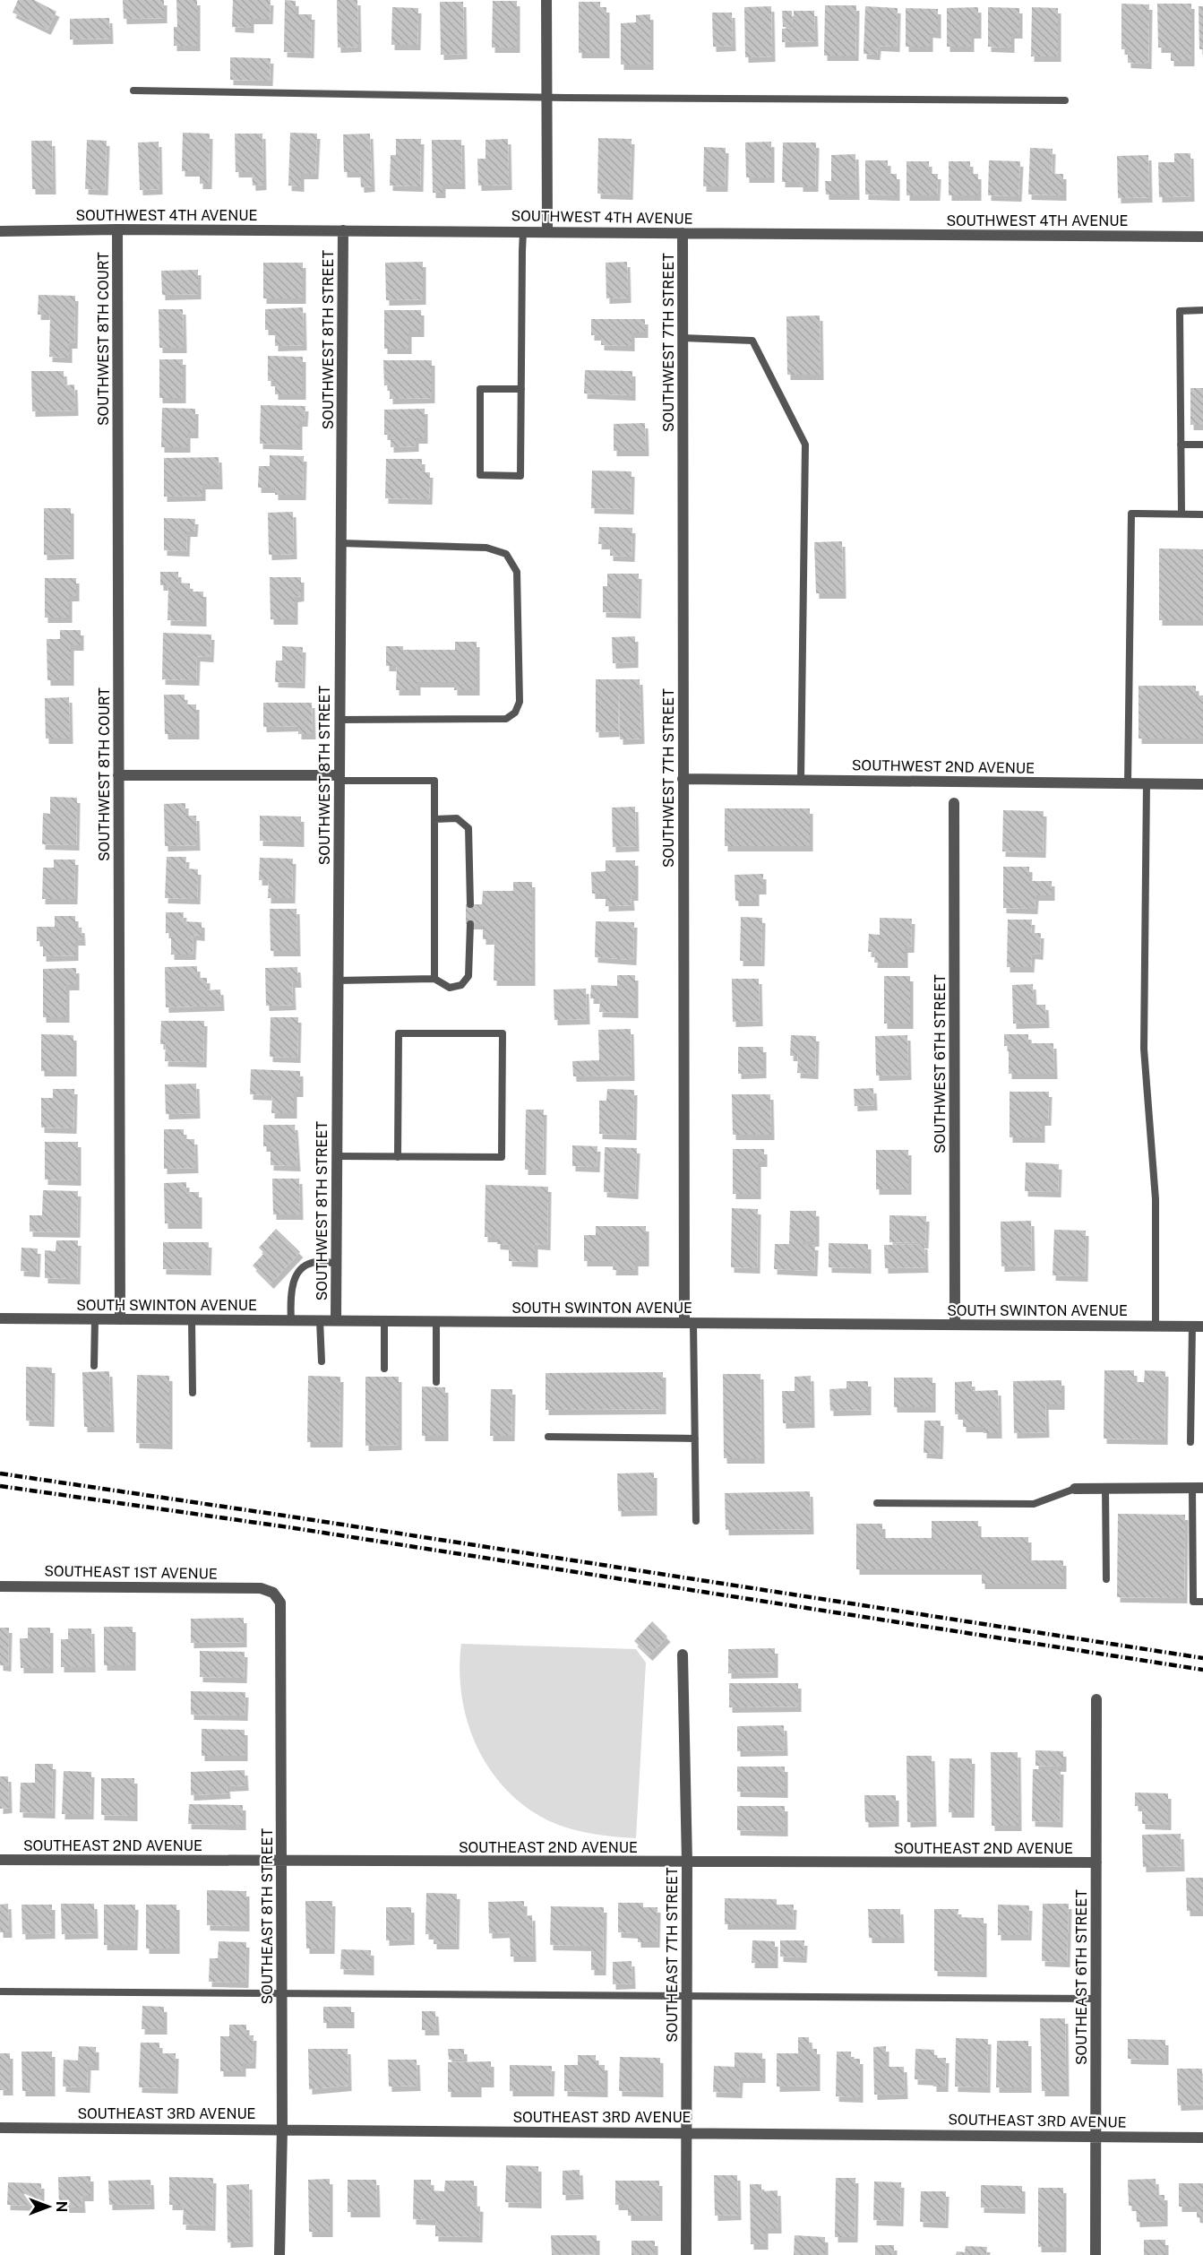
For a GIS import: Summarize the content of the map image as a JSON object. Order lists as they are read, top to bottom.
{
  "streets": {
    "street": [
      "SOUTHWEST 4TH AVENUE",
      "SOUTHWEST 8TH COURT",
      "SOUTHWEST 8TH STREET",
      "SOUTHWEST 7TH STREET",
      "SOUTHWEST 2ND AVENUE",
      "SOUTHWEST 6TH STREET",
      "SOUTH SWINTON AVENUE",
      "SOUTHEAST 1ST AVENUE",
      "SOUTHEAST 2ND AVENUE",
      "SOUTHEAST 8TH STREET",
      "SOUTHEAST 7TH STREET",
      "SOUTHEAST 6TH STREET",
      "SOUTHEAST 3RD AVENUE"
    ]
  },
  "crossings": [
    ["SOUTHWEST 4TH AVENUE", "SOUTHWEST 8TH COURT"],
    ["SOUTHWEST 4TH AVENUE", "SOUTHWEST 8TH STREET"],
    ["SOUTHWEST 4TH AVENUE", "SOUTHWEST 7TH STREET"],
    ["SOUTHWEST 8TH COURT", "SOUTH SWINTON AVENUE"],
    ["SOUTHWEST 8TH STREET", "SOUTH SWINTON AVENUE"],
    ["SOUTHWEST 7TH STREET", "SOUTHWEST 2ND AVENUE"],
    ["SOUTHWEST 7TH STREET", "SOUTH SWINTON AVENUE"],
    ["SOUTHWEST 6TH STREET", "SOUTH SWINTON AVENUE"],
    ["SOUTHEAST 1ST AVENUE", "SOUTHEAST 8TH STREET"],
    ["SOUTHEAST 2ND AVENUE", "SOUTHEAST 8TH STREET"],
    ["SOUTHEAST 2ND AVENUE", "SOUTHEAST 7TH STREET"],
    ["SOUTHEAST 2ND AVENUE", "SOUTHEAST 6TH STREET"],
    ["SOUTHEAST 8TH STREET", "SOUTHEAST 3RD AVENUE"],
    ["SOUTHEAST 7TH STREET", "SOUTHEAST 3RD AVENUE"],
    ["SOUTHEAST 6TH STREET", "SOUTHEAST 3RD AVENUE"]
  ],
  "north": "right"
}
